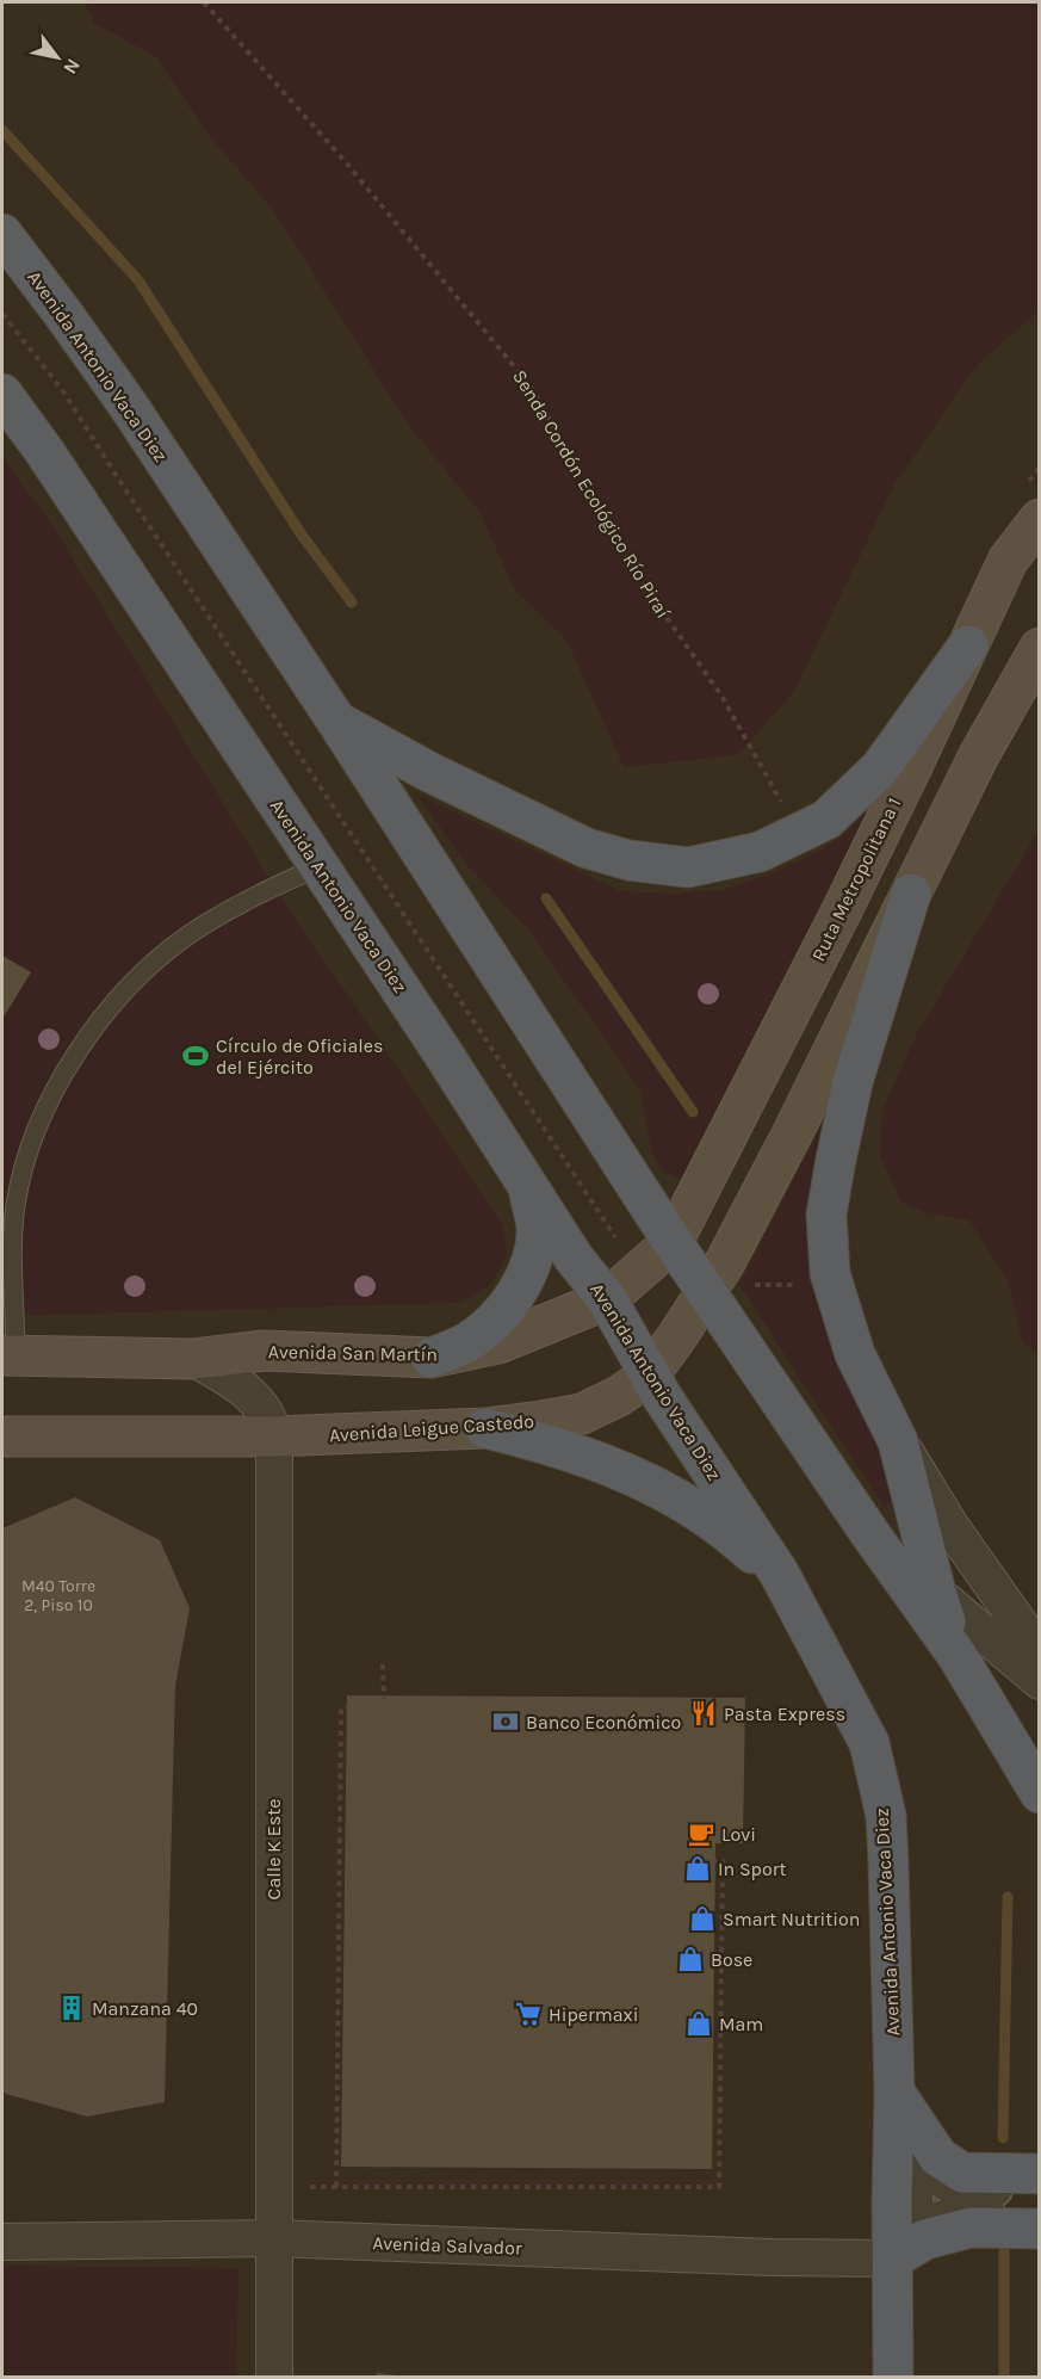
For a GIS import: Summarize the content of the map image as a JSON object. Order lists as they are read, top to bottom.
{
  "streets": {
    "highway": ["Avenida Antonio Vaca Diez"],
    "main road": ["Ruta Metropolitana 1", "Avenida San Martín", "Avenida Leigue Castedo"],
    "street": ["Calle K Este", "Avenida Salvador"],
    "path": ["Senda Cordón Ecológico Río Piraí"]
  },
  "crossings": [
    ["Avenida Antonio Vaca Diez", "Ruta Metropolitana 1"],
    ["Avenida Antonio Vaca Diez", "Avenida San Martín"],
    ["Avenida Antonio Vaca Diez", "Avenida Leigue Castedo"],
    ["Avenida Antonio Vaca Diez", "Avenida Salvador"],
    ["Ruta Metropolitana 1", "Avenida San Martín"],
    ["Avenida San Martín", "Calle K Este"],
    ["Avenida Leigue Castedo", "Calle K Este"],
    ["Calle K Este", "Avenida Salvador"]
  ],
  "places": {
    "sports": ["Círculo de Oficiales del Ejército"],
    "restaurant": ["Pasta Express"],
    "bank": ["Banco Económico"],
    "cafe": ["Lovi"],
    "shop": [
      "In Sport",
      "Smart Nutrition",
      "Bose",
      "Mam"
    ],
    "building": ["Manzana 40"],
    "supermarket": ["Hipermaxi"]
  },
  "house_numbers": ["M40 Torre 2, Piso 10"],
  "north": "bottom right"
}
